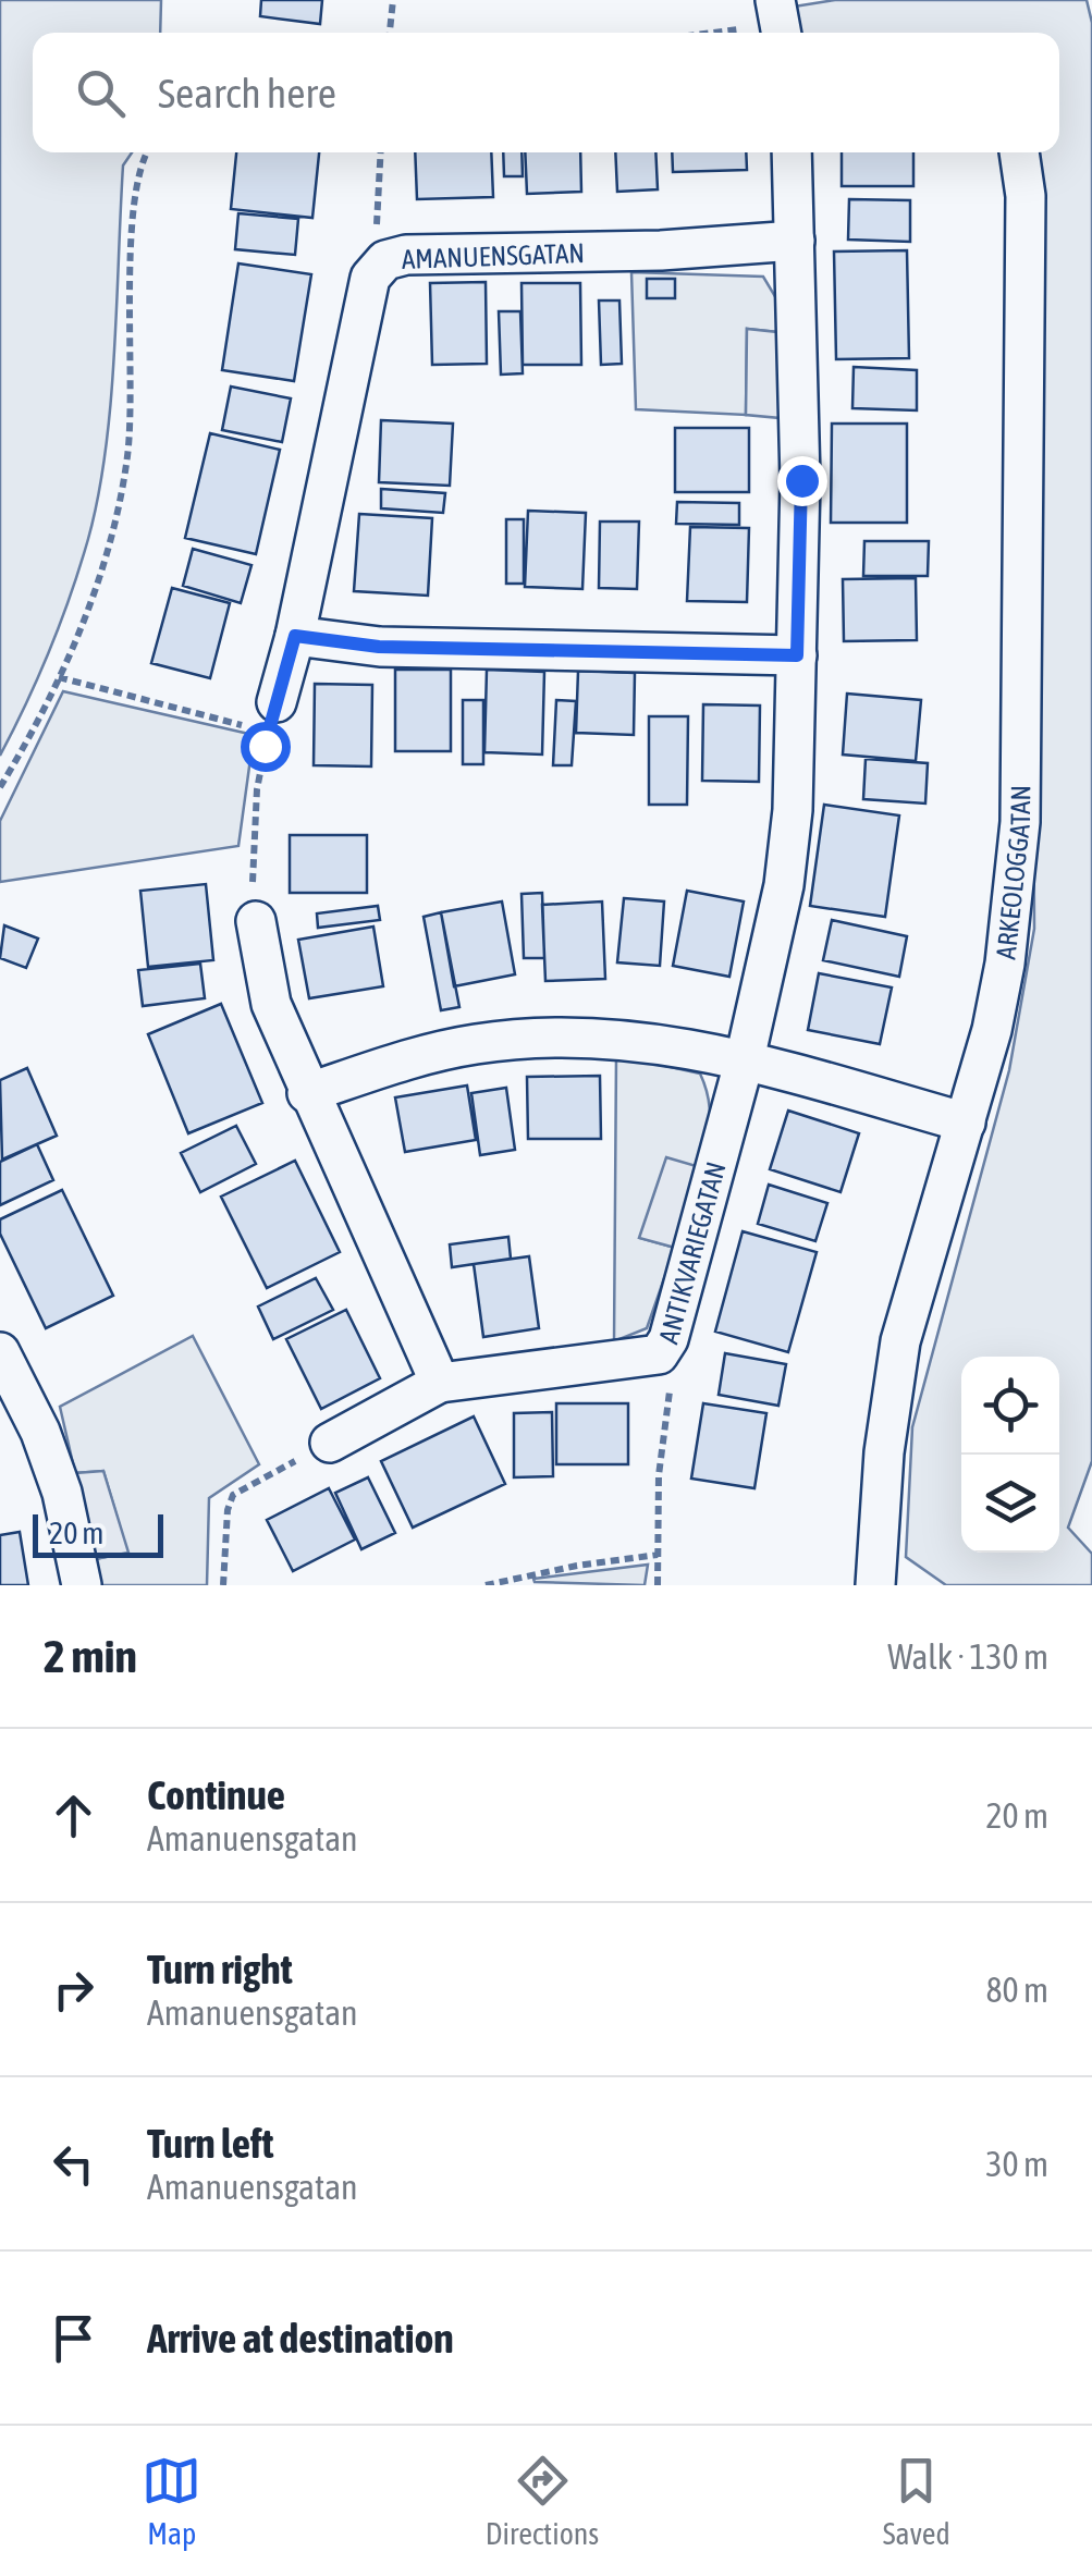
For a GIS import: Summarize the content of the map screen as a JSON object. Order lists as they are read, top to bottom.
{
  "streets": {
    "street": ["AMANUENSGATAN", "ARKEOLOGGATAN", "ANTIKVARIEGATAN"]
  },
  "scale_bar": "20 m",
  "page": {
    "search": "Search here",
    "scale": "20 m",
    "heading": ["2 min", "Walk · 130 m"],
    "list": [
      ["Continue", "Amanuensgatan", "20 m"],
      ["Turn right", "Amanuensgatan", "80 m"],
      ["Turn left", "Amanuensgatan", "30 m"],
      "Arrive at destination"
    ],
    "nav": ["Map", "Directions", "Saved"]
  }
}
